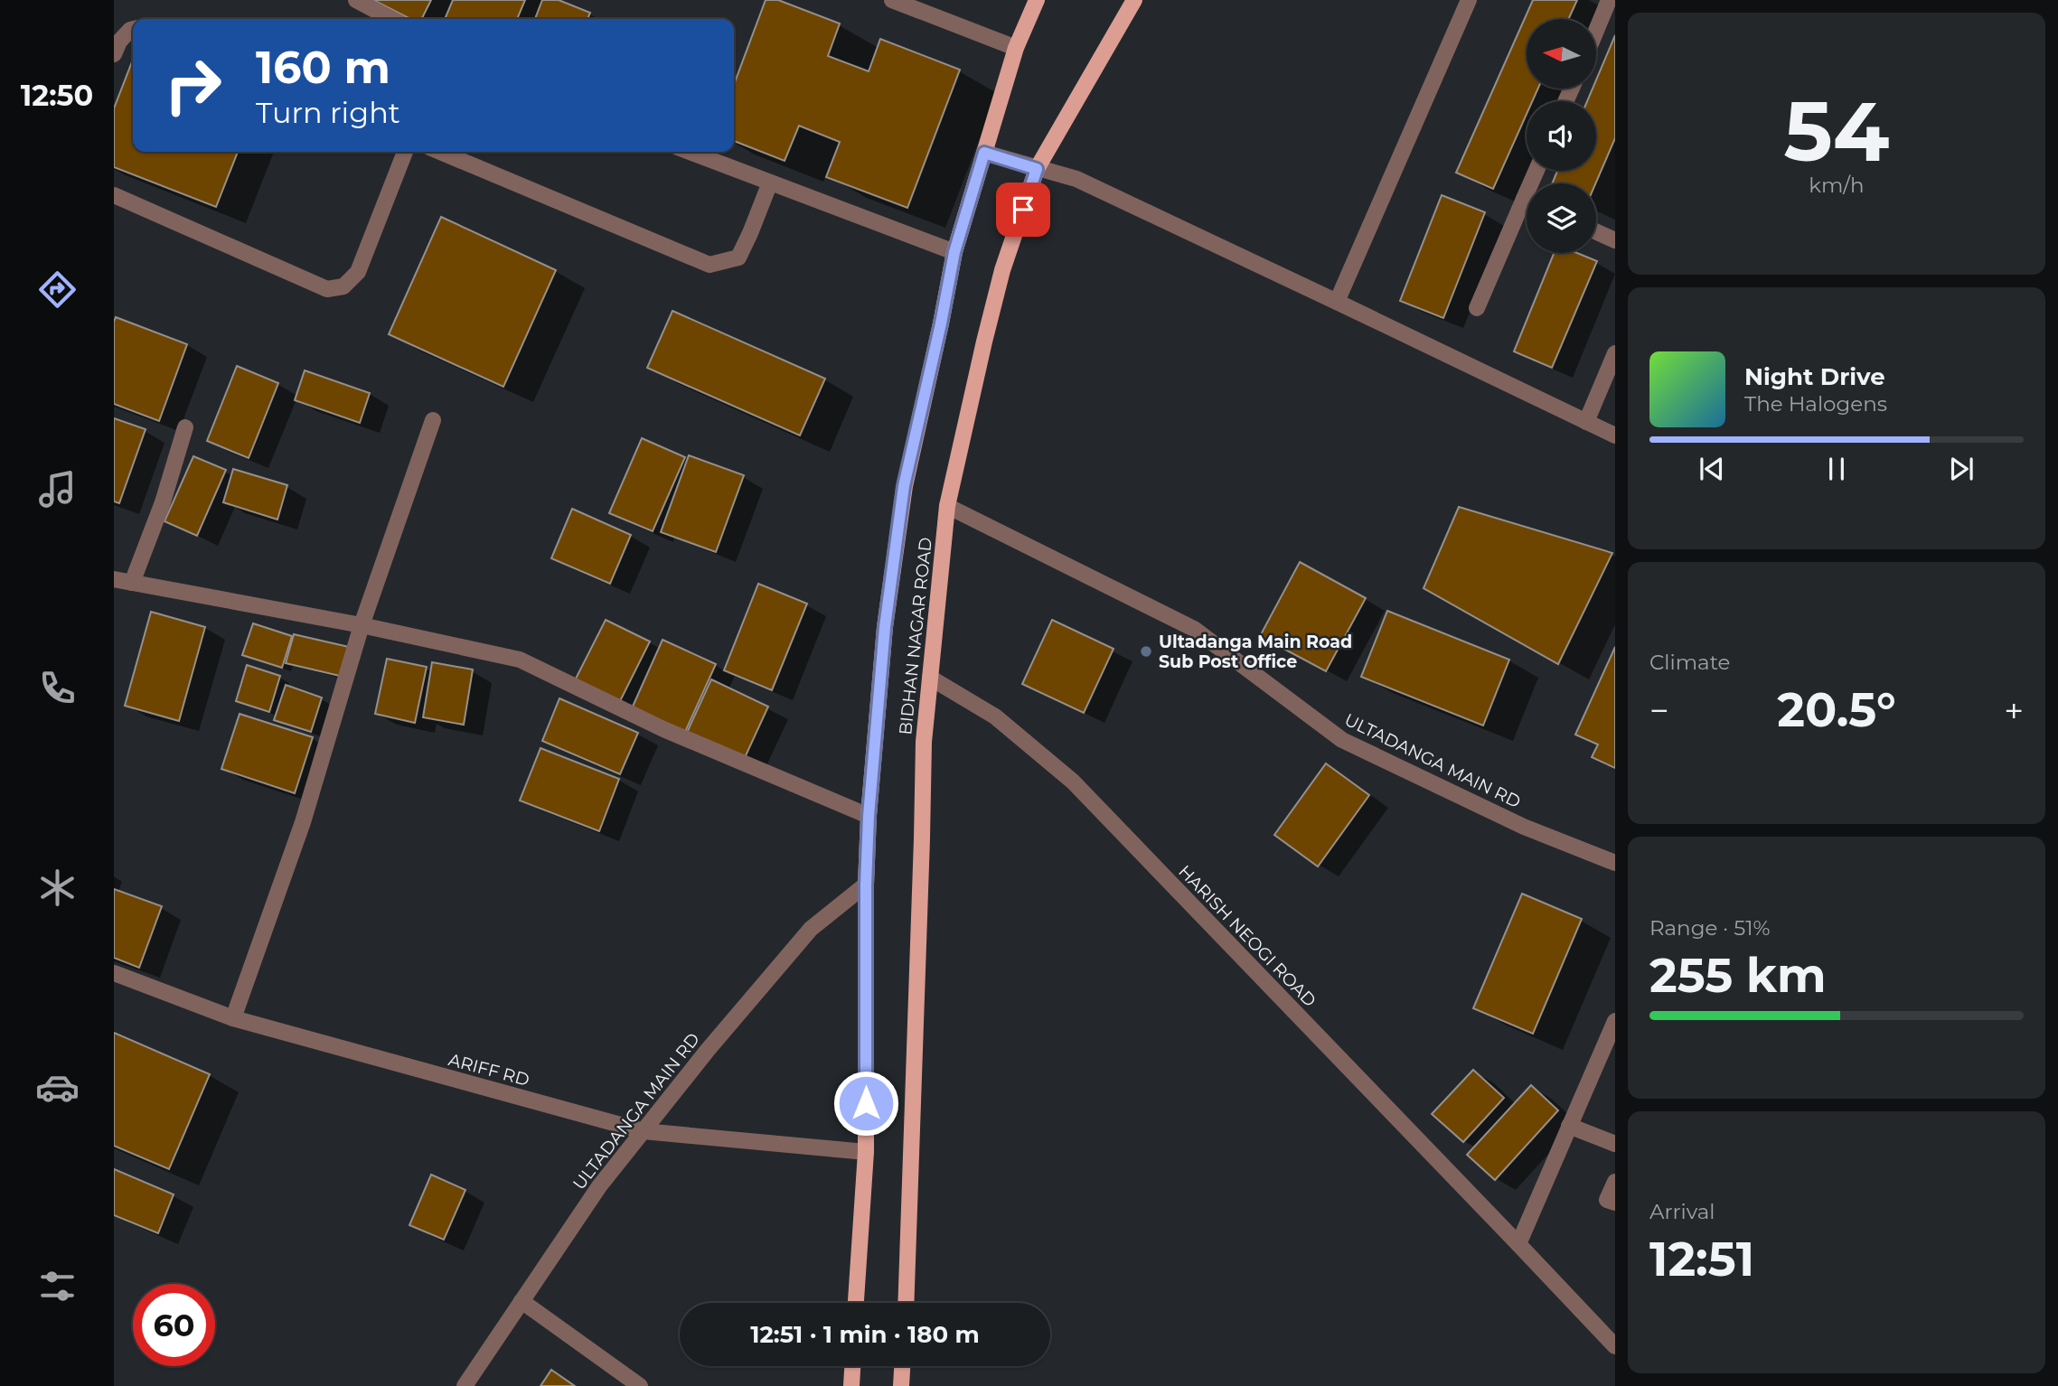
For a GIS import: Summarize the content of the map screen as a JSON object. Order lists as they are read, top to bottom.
{
  "streets": {
    "main road": ["BIDHAN NAGAR ROAD"],
    "street": ["ULTADANGA MAIN RD", "HARISH NEOGI ROAD", "ARIFF RD"]
  },
  "crossings": [
    ["BIDHAN NAGAR ROAD", "ULTADANGA MAIN RD"],
    ["BIDHAN NAGAR ROAD", "HARISH NEOGI ROAD"],
    ["BIDHAN NAGAR ROAD", "ARIFF RD"],
    ["ULTADANGA MAIN RD", "ARIFF RD"]
  ],
  "places": ["Ultadanga Main Road Sub Post Office"],
  "north": "left",
  "page": {
    "tabs": "12:50",
    "tile": [
      ["54", "km/h"],
      "Climate",
      ["Range · 51%", "255 km"],
      ["Arrival", "12:51"]
    ],
    "turn": ["160 m", "Turn right"],
    "song": ["Night Drive", "The Halogens"],
    "heat": ["−", "20.5°", "+"],
    "limit": "60",
    "trip": "12:51 · 1 min · 180 m"
  }
}
